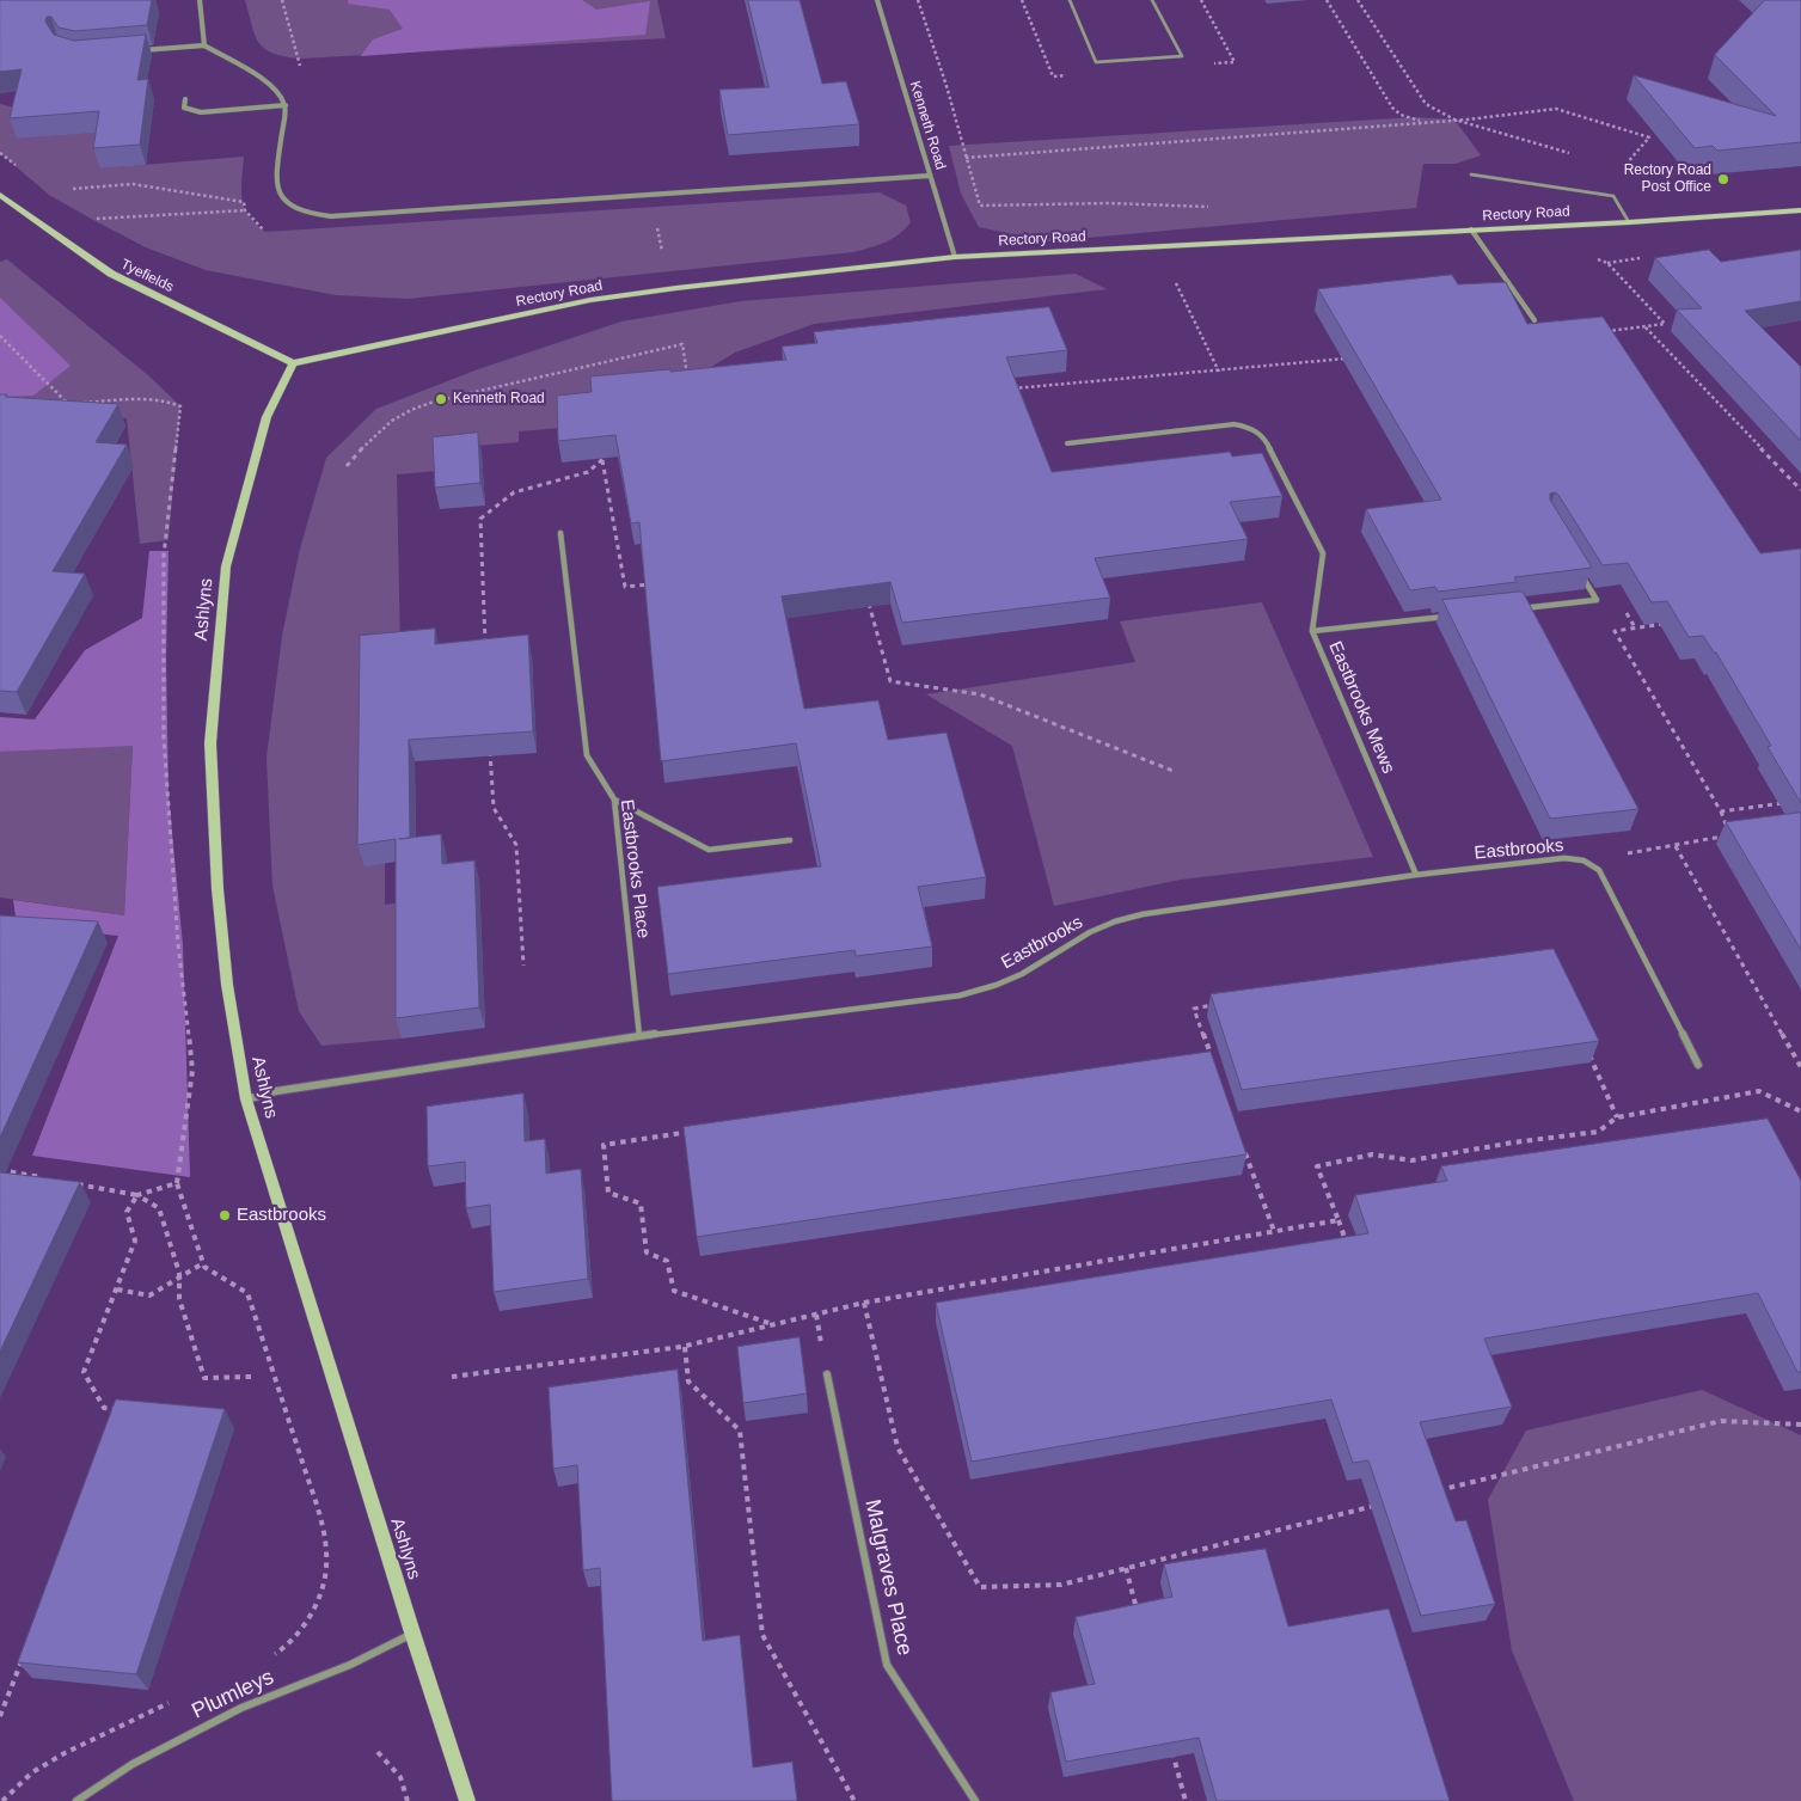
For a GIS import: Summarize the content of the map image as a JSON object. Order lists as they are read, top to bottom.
{
  "streets": {
    "street": [
      "Kenneth Road",
      "Rectory Road",
      "Tyefields",
      "Ashlyns",
      "Eastbrooks Mews",
      "Eastbrooks",
      "Eastbrooks Place",
      "Malgraves Place",
      "Plumleys"
    ]
  },
  "crossings": [
    ["Kenneth Road", "Rectory Road"],
    ["Rectory Road", "Tyefields"],
    ["Rectory Road", "Ashlyns"],
    ["Tyefields", "Ashlyns"],
    ["Ashlyns", "Eastbrooks"],
    ["Ashlyns", "Plumleys"],
    ["Eastbrooks Mews", "Eastbrooks"],
    ["Eastbrooks", "Eastbrooks Place"]
  ],
  "places": ["Rectory Road Post Office", "Kenneth Road", "Eastbrooks"]
}
